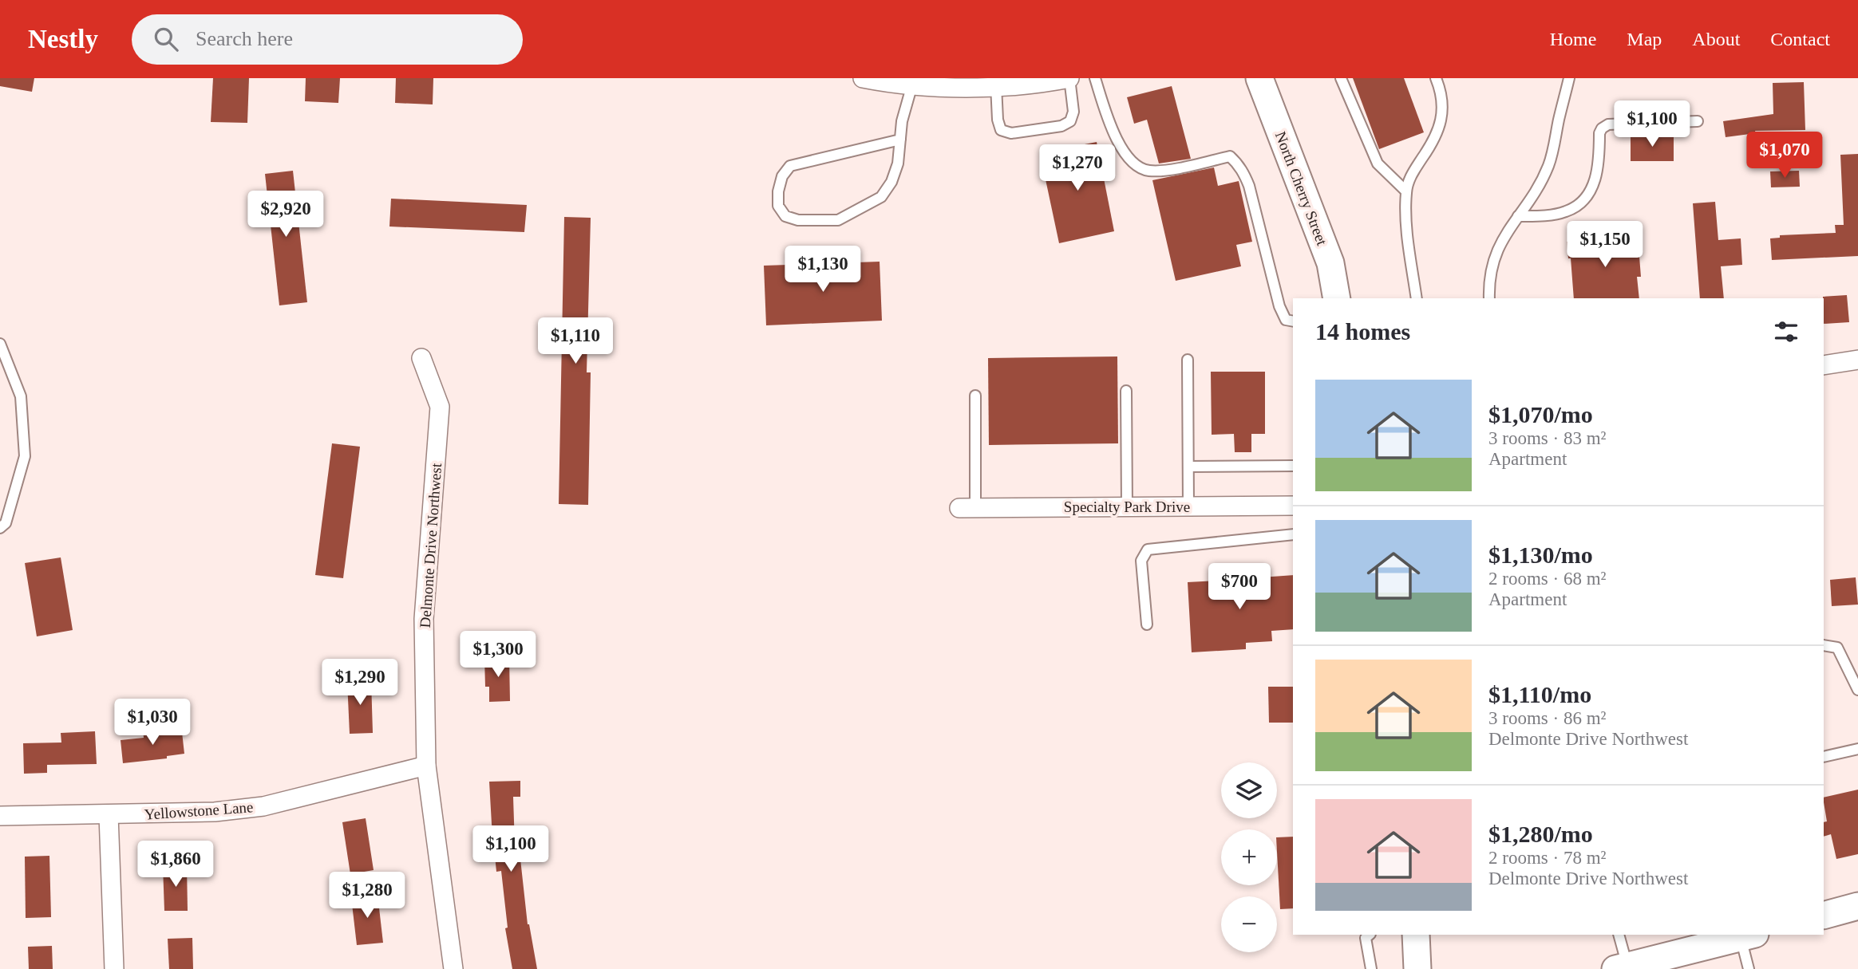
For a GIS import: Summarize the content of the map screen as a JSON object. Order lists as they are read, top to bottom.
{
  "streets": {
    "main road": ["North Cherry Street"],
    "street": ["Specialty Park Drive", "Delmonte Drive Northwest", "Yellowstone Lane"]
  },
  "crossings": [
    ["Delmonte Drive Northwest", "Yellowstone Lane"]
  ],
  "page": {
    "header": "Nestly",
    "search": "Search here",
    "nav": [
      "Home",
      "Map",
      "About",
      "Contact"
    ],
    "price": [
      "$1,100",
      "$1,070",
      "$1,270",
      "$2,920",
      "$1,150",
      "$1,130",
      "$1,110",
      "$700",
      "$1,300",
      "$1,290",
      "$1,030",
      "$1,100",
      "$1,860",
      "$1,280"
    ],
    "heading": "14 homes",
    "list": [
      {
        "name": "$1,070/mo",
        "note": "3 rooms · 83 m² · Apartment"
      },
      {
        "name": "$1,130/mo",
        "note": "2 rooms · 68 m² · Apartment"
      },
      {
        "name": "$1,110/mo",
        "note": "3 rooms · 86 m² · Delmonte Drive Northwest"
      },
      {
        "name": "$1,280/mo",
        "note": "2 rooms · 78 m² · Delmonte Drive Northwest"
      }
    ],
    "map_buttons": ["+", "−"]
  }
}
